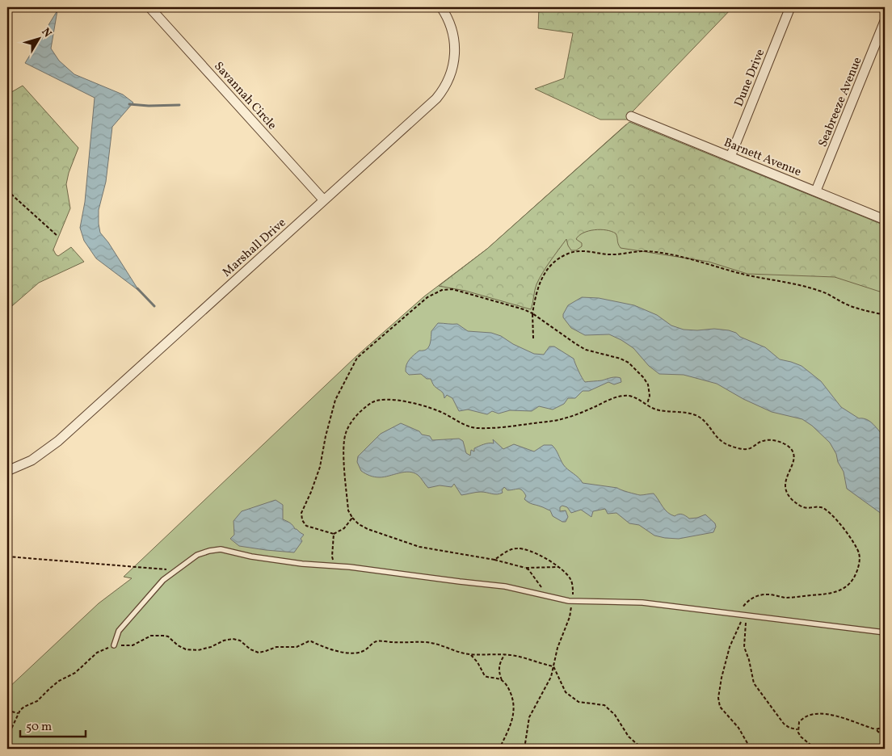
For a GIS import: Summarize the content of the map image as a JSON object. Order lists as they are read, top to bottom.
{
  "streets": {
    "street": [
      "Dune Drive",
      "Savannah Circle",
      "Seabreeze Avenue",
      "Barnett Avenue",
      "Marshall Drive"
    ]
  },
  "crossings": [
    ["Dune Drive", "Barnett Avenue"],
    ["Savannah Circle", "Marshall Drive"],
    ["Seabreeze Avenue", "Barnett Avenue"]
  ],
  "scale_bar": "50 m",
  "north": "top right"
}
